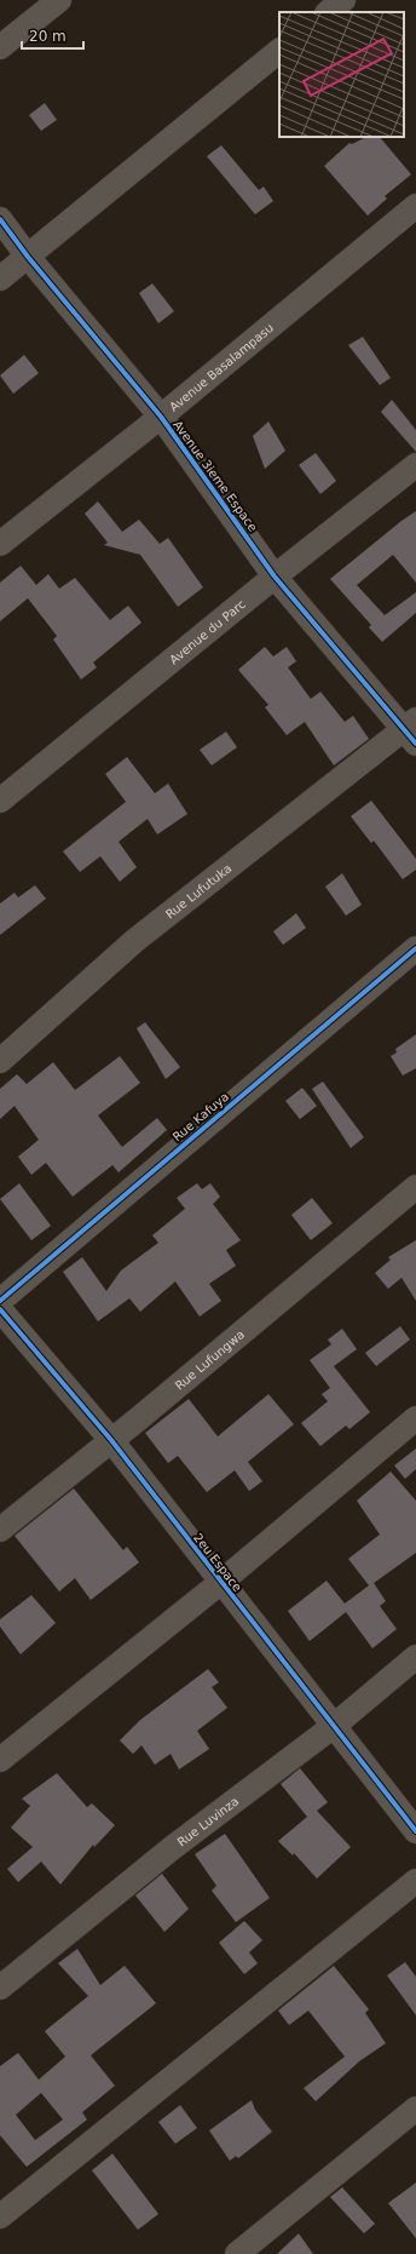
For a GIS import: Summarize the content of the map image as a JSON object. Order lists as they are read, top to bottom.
{
  "streets": {
    "street": [
      "Avenue Basalampasu",
      "Avenue 3ieme Espace",
      "Avenue du Parc",
      "Rue Lufutuka",
      "Rue Kafuya",
      "Rue Lufungwa",
      "2eu Espace",
      "Rue Luvinza"
    ]
  },
  "crossings": [
    ["Avenue Basalampasu", "Avenue 3ieme Espace"],
    ["Avenue 3ieme Espace", "Avenue du Parc"],
    ["Avenue 3ieme Espace", "Rue Lufutuka"],
    ["Rue Lufungwa", "2eu Espace"],
    ["2eu Espace", "Rue Luvinza"]
  ],
  "scale_bar": "20 m"
}
